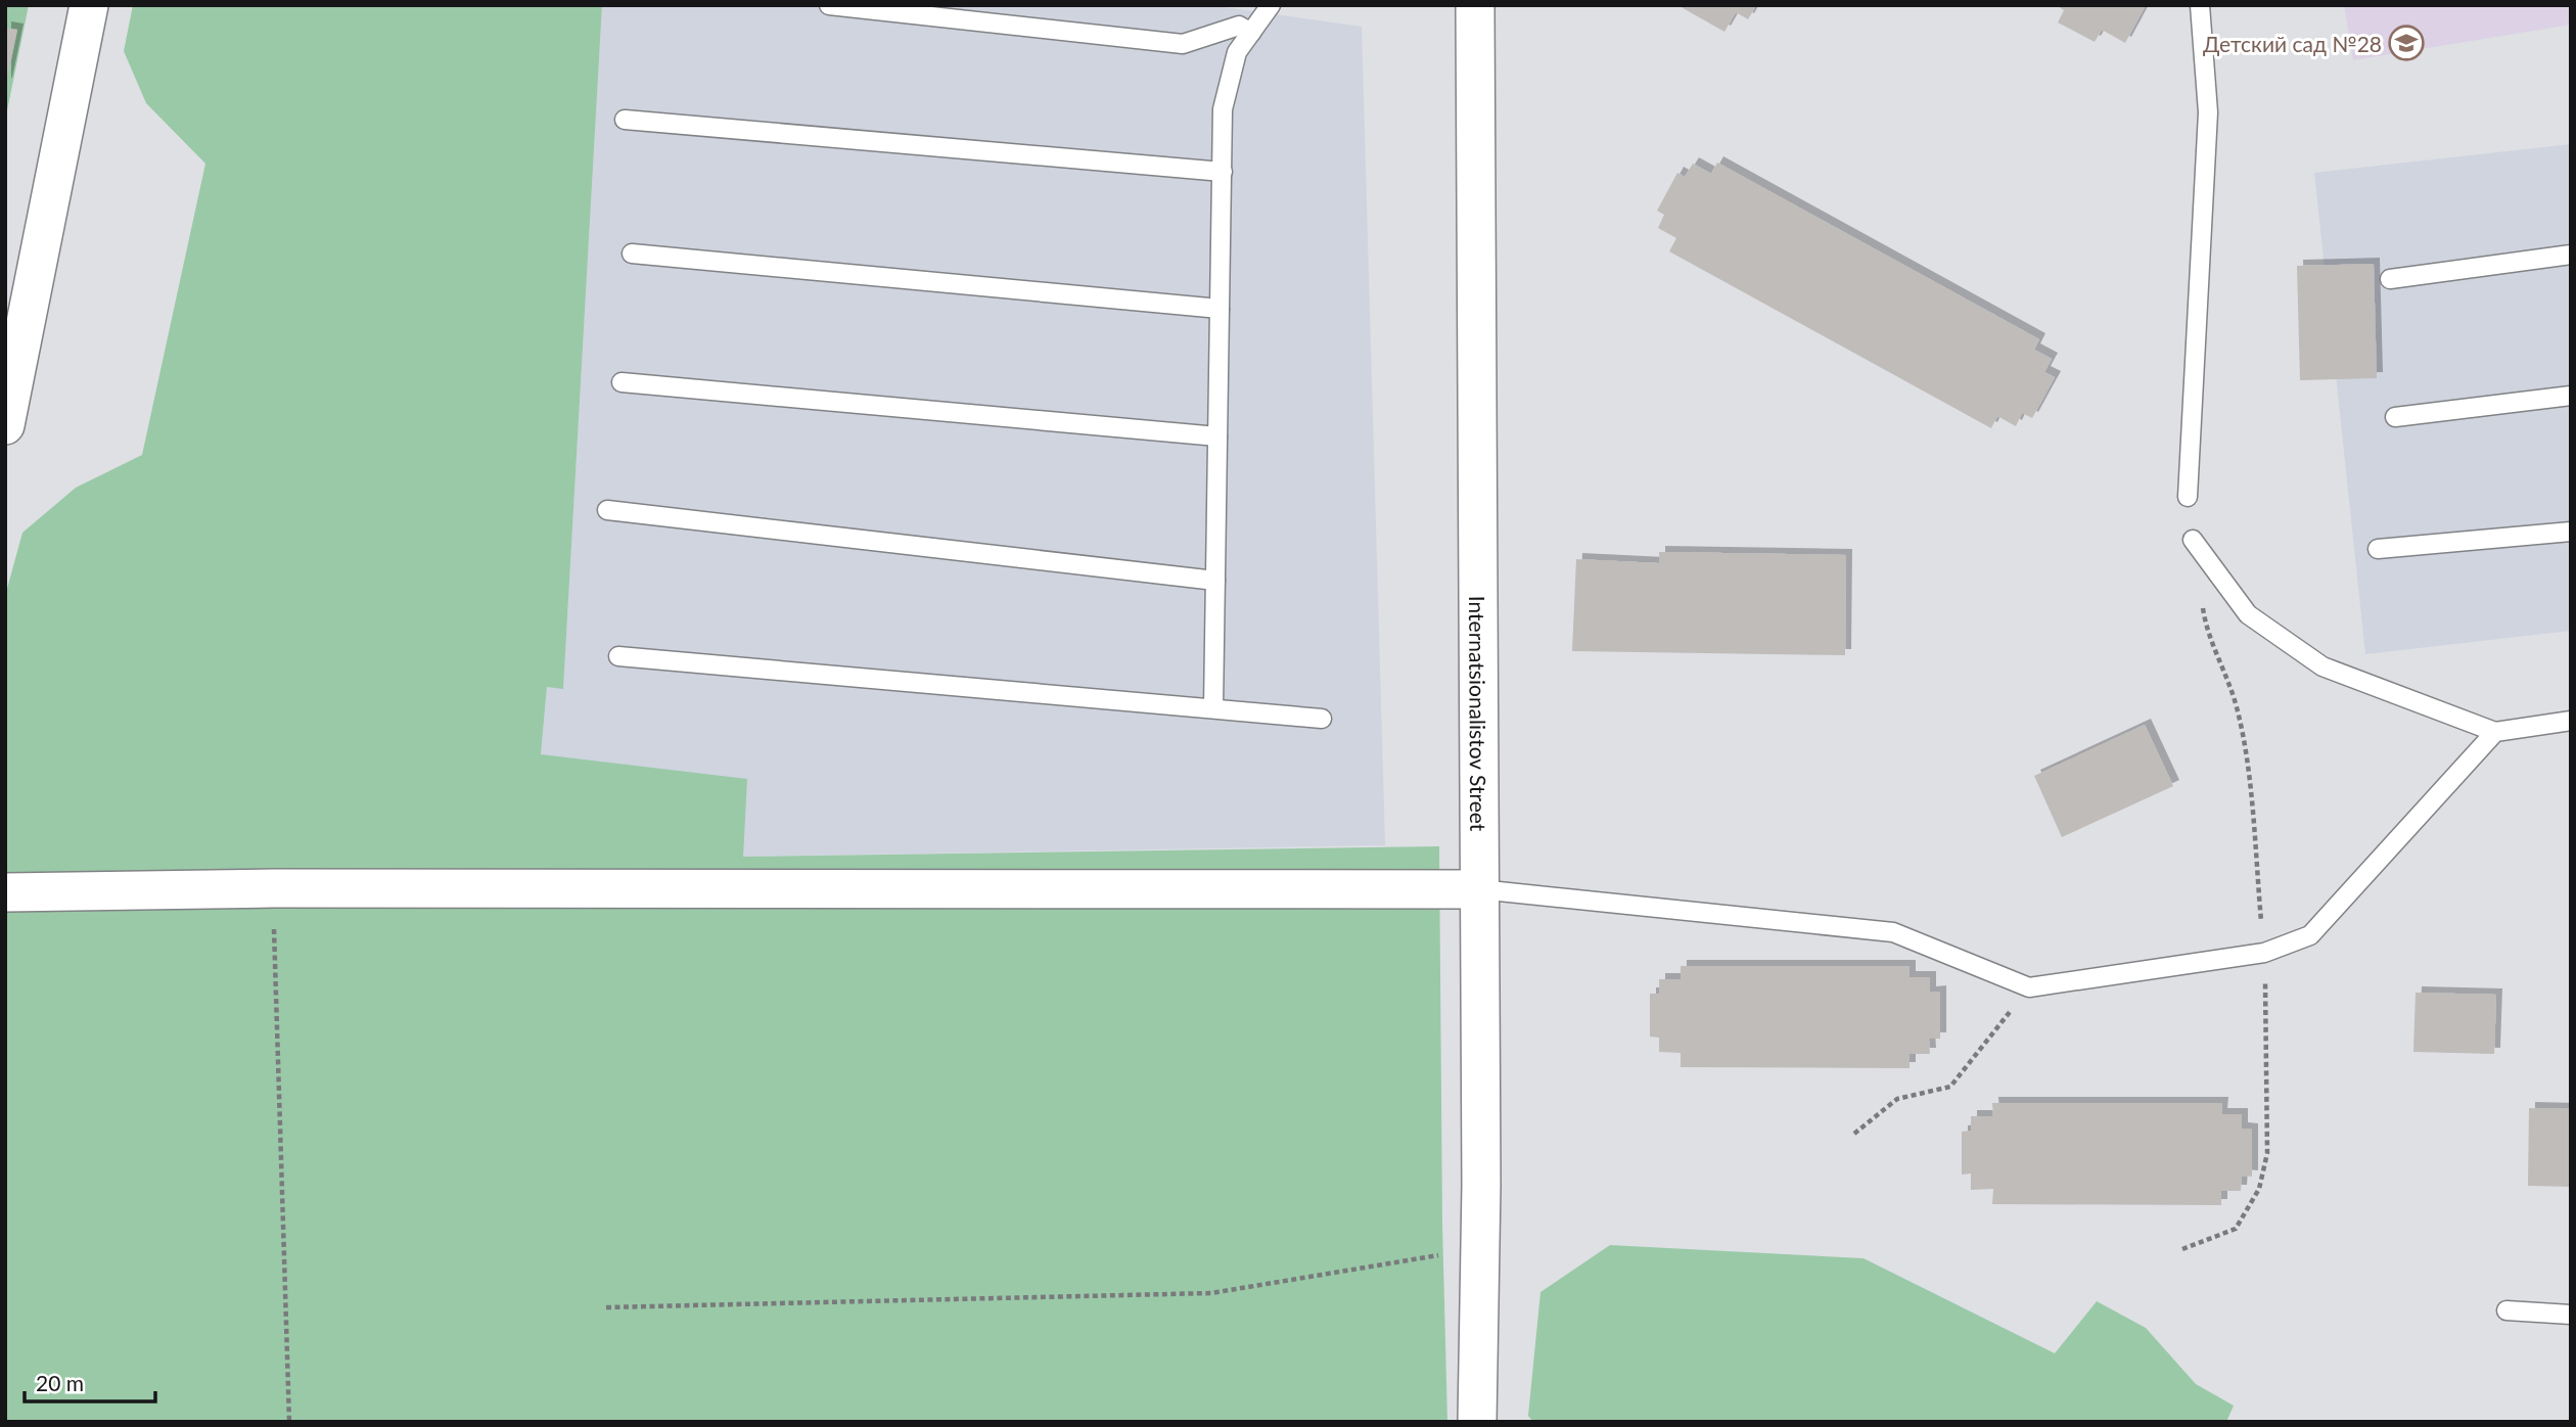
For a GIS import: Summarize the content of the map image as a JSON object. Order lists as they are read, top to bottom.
{
  "streets": {
    "street": ["Internatsionalistov Street"]
  },
  "places": {
    "school or university": ["Детский сад №28"]
  },
  "scale_bar": "20 m"
}
